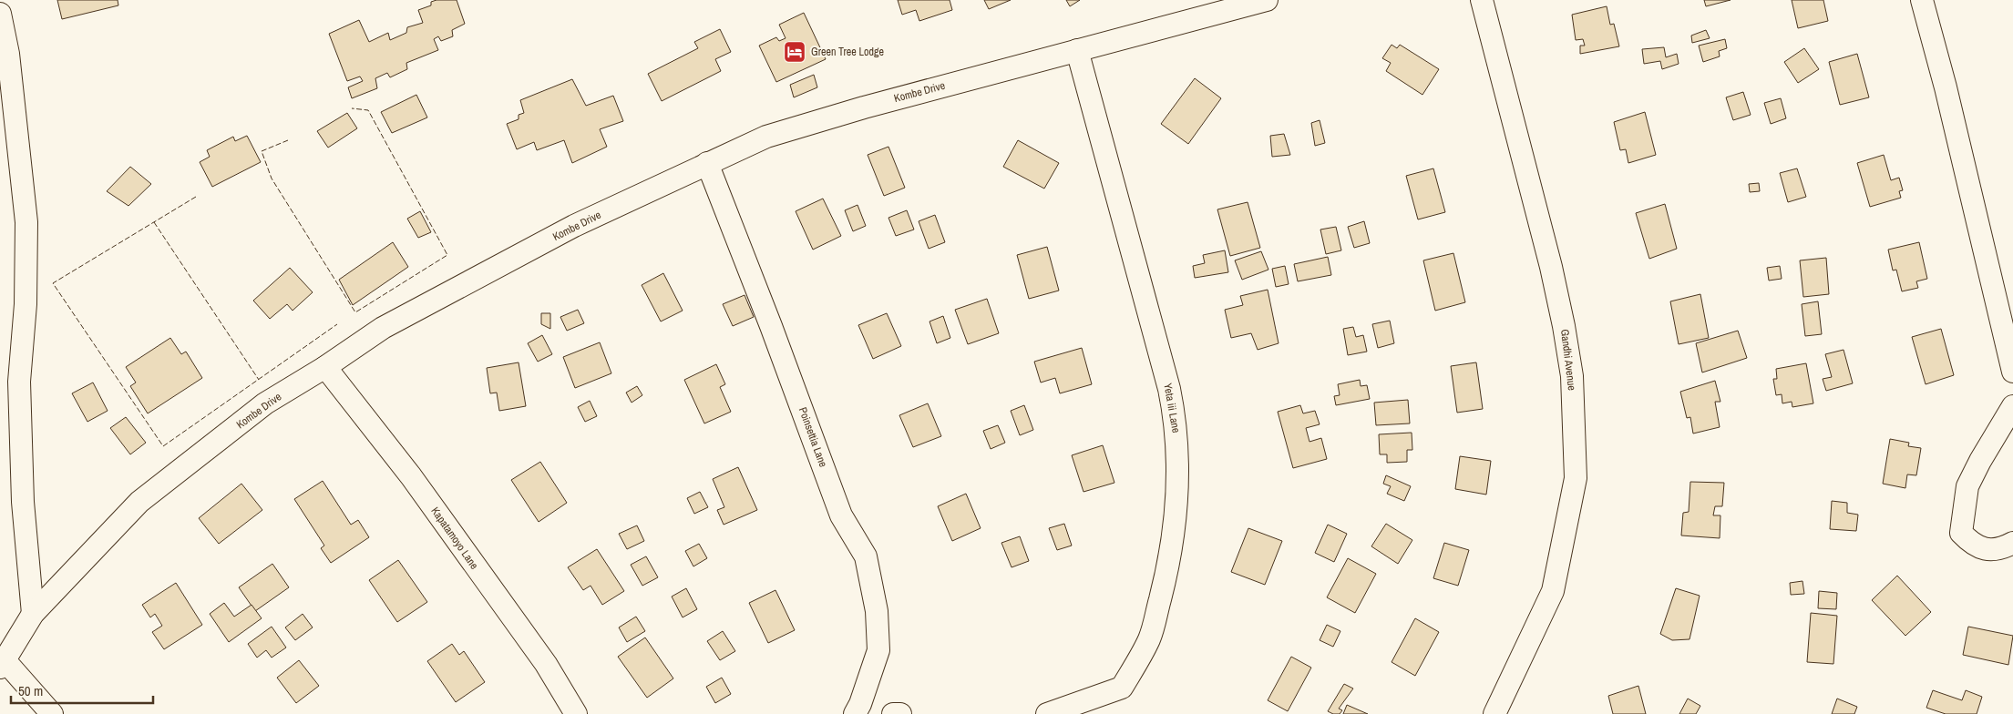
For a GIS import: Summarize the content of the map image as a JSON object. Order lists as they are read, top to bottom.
{
  "streets": {
    "street": [
      "Kombe Drive",
      "Gandhi Avenue",
      "Yeta iii Lane",
      "Poinsettia Lane",
      "Kapatamoyo Lane"
    ]
  },
  "crossings": [
    ["Kombe Drive", "Yeta iii Lane"],
    ["Kombe Drive", "Poinsettia Lane"],
    ["Kombe Drive", "Kapatamoyo Lane"]
  ],
  "places": {
    "hotel": ["Green Tree Lodge"]
  },
  "scale_bar": "50 m"
}
